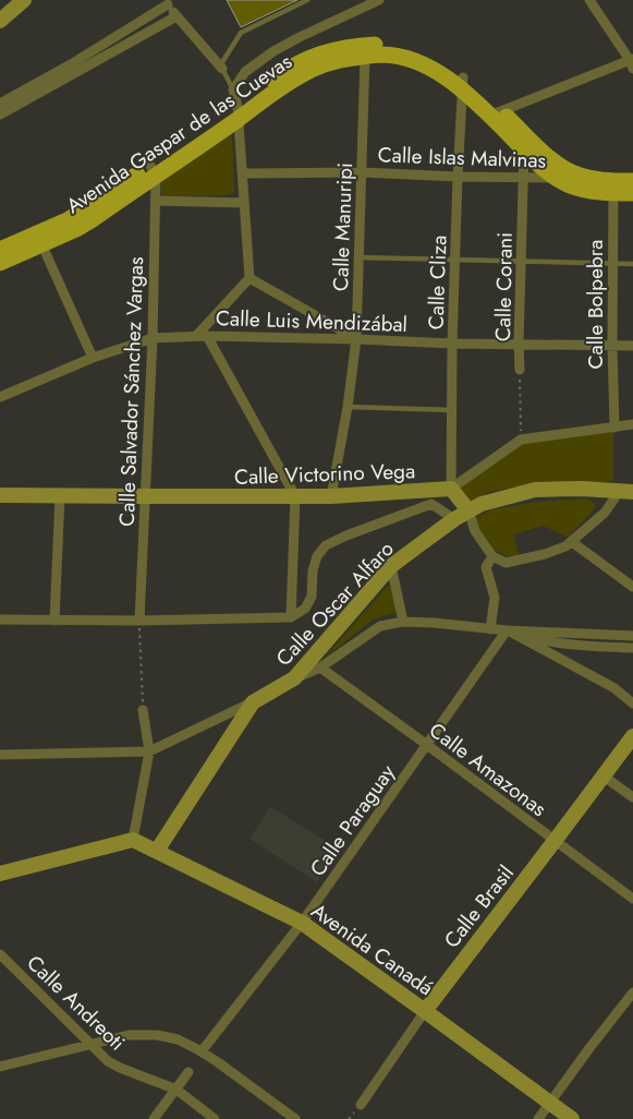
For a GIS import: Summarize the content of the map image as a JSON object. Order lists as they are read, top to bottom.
{
  "streets": {
    "main road": ["Avenida Gaspar de las Cuevas"],
    "street": [
      "Calle Islas Malvinas",
      "Calle Manuripi",
      "Calle Cliza",
      "Calle Corani",
      "Calle Bolpebra",
      "Calle Luis Mendizábal",
      "Calle Salvador Sánchez Vargas",
      "Calle Victorino Vega",
      "Calle Oscar Alfaro",
      "Calle Amazonas",
      "Calle Paraguay",
      "Calle Brasil",
      "Avenida Canadá",
      "Calle Andreoti"
    ]
  },
  "crossings": [
    ["Avenida Gaspar de las Cuevas", "Calle Islas Malvinas"],
    ["Avenida Gaspar de las Cuevas", "Calle Manuripi"],
    ["Avenida Gaspar de las Cuevas", "Calle Cliza"],
    ["Avenida Gaspar de las Cuevas", "Calle Corani"],
    ["Avenida Gaspar de las Cuevas", "Calle Bolpebra"],
    ["Avenida Gaspar de las Cuevas", "Calle Salvador Sánchez Vargas"],
    ["Calle Islas Malvinas", "Calle Manuripi"],
    ["Calle Islas Malvinas", "Calle Cliza"],
    ["Calle Islas Malvinas", "Calle Corani"],
    ["Calle Manuripi", "Calle Luis Mendizábal"],
    ["Calle Manuripi", "Calle Victorino Vega"],
    ["Calle Cliza", "Calle Luis Mendizábal"],
    ["Calle Cliza", "Calle Victorino Vega"],
    ["Calle Corani", "Calle Luis Mendizábal"],
    ["Calle Bolpebra", "Calle Luis Mendizábal"],
    ["Calle Luis Mendizábal", "Calle Salvador Sánchez Vargas"],
    ["Calle Salvador Sánchez Vargas", "Calle Victorino Vega"],
    ["Calle Amazonas", "Calle Paraguay"],
    ["Calle Amazonas", "Calle Brasil"],
    ["Calle Paraguay", "Avenida Canadá"],
    ["Calle Brasil", "Avenida Canadá"]
  ]
}
